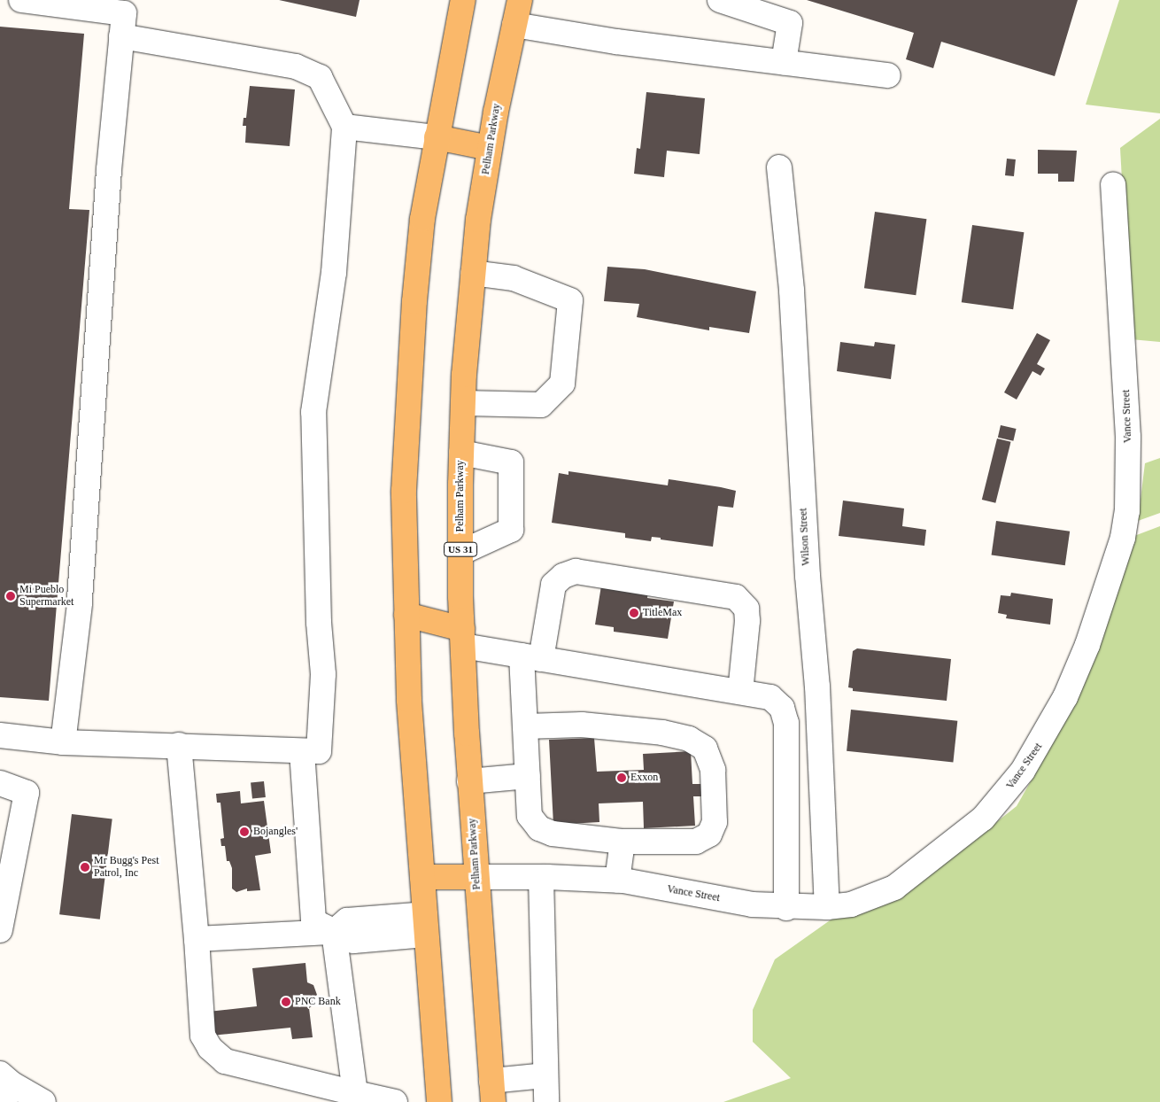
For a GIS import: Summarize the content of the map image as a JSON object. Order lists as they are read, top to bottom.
{
  "streets": {
    "main road": ["Pelham Parkway", "US 31"],
    "street": ["Vance Street", "Wilson Street"]
  },
  "crossings": [
    ["Pelham Parkway", "Vance Street"],
    ["Vance Street", "Wilson Street"]
  ],
  "places": [
    "Mi Pueblo Supermarket",
    "TitleMax",
    "Exxon",
    "Bojangles'",
    "Mr Bugg's Pest Patrol, Inc",
    "PNC Bank"
  ]
}
